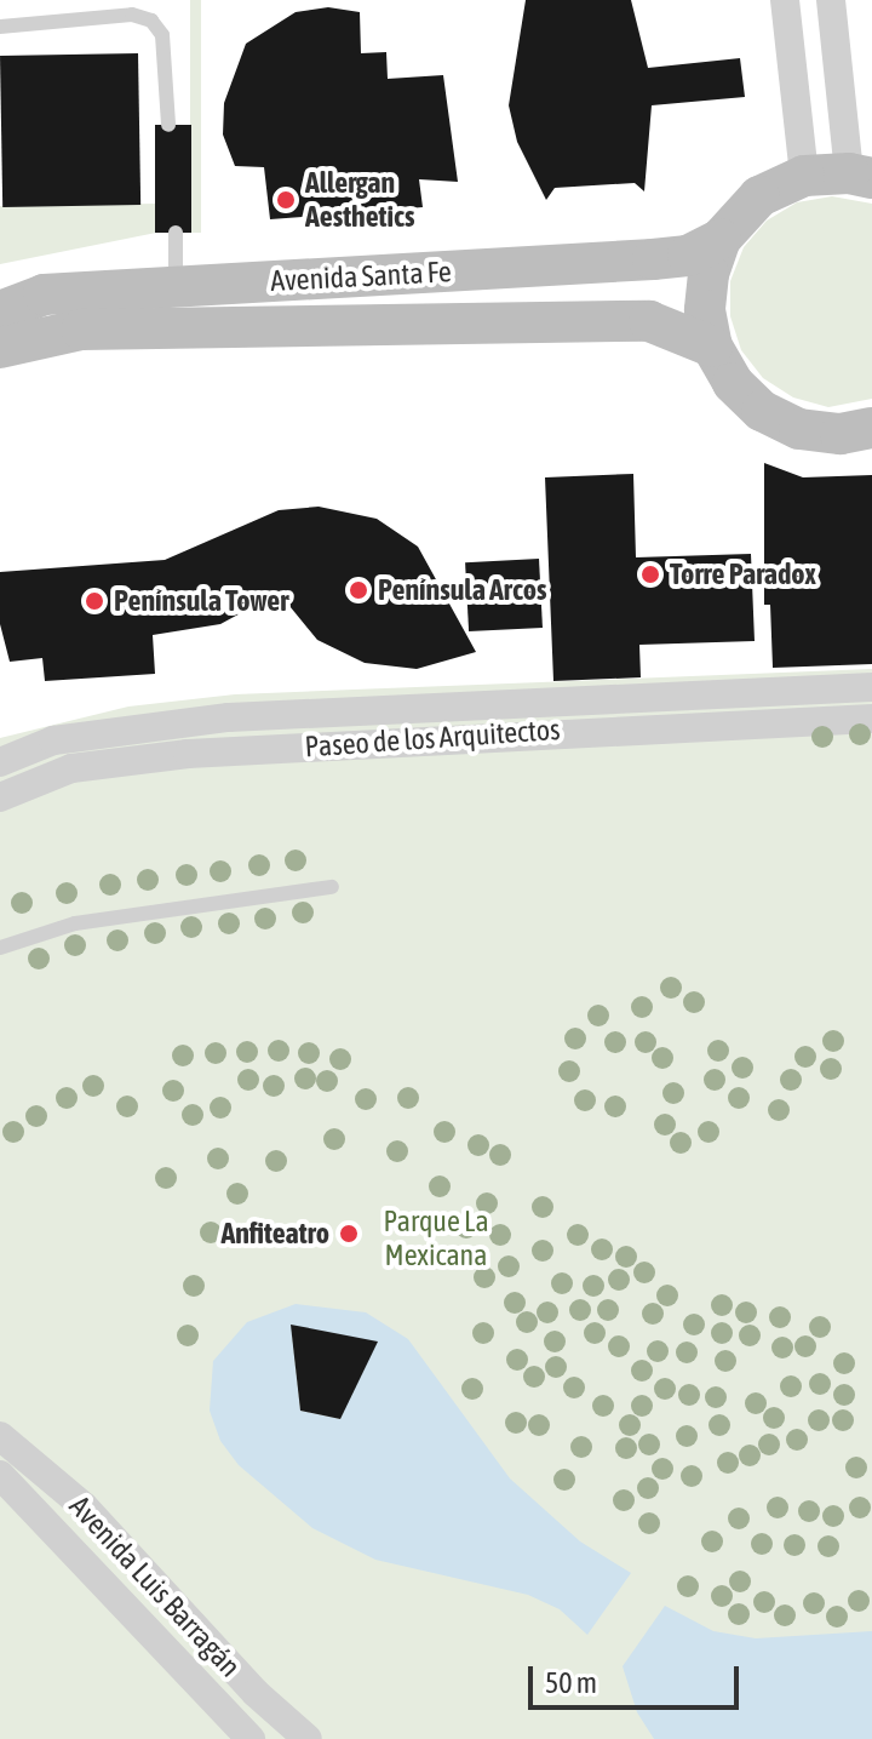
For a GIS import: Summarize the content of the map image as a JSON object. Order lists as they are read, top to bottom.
{
  "streets": {
    "street": ["Avenida Santa Fe", "Paseo de los Arquitectos", "Avenida Luis Barragán"]
  },
  "parks": ["Parque La Mexicana"],
  "places": [
    "Allergan Aesthetics",
    "Torre Paradox",
    "Península Arcos",
    "Península Tower",
    "Anfiteatro"
  ],
  "scale_bar": "50 m"
}
